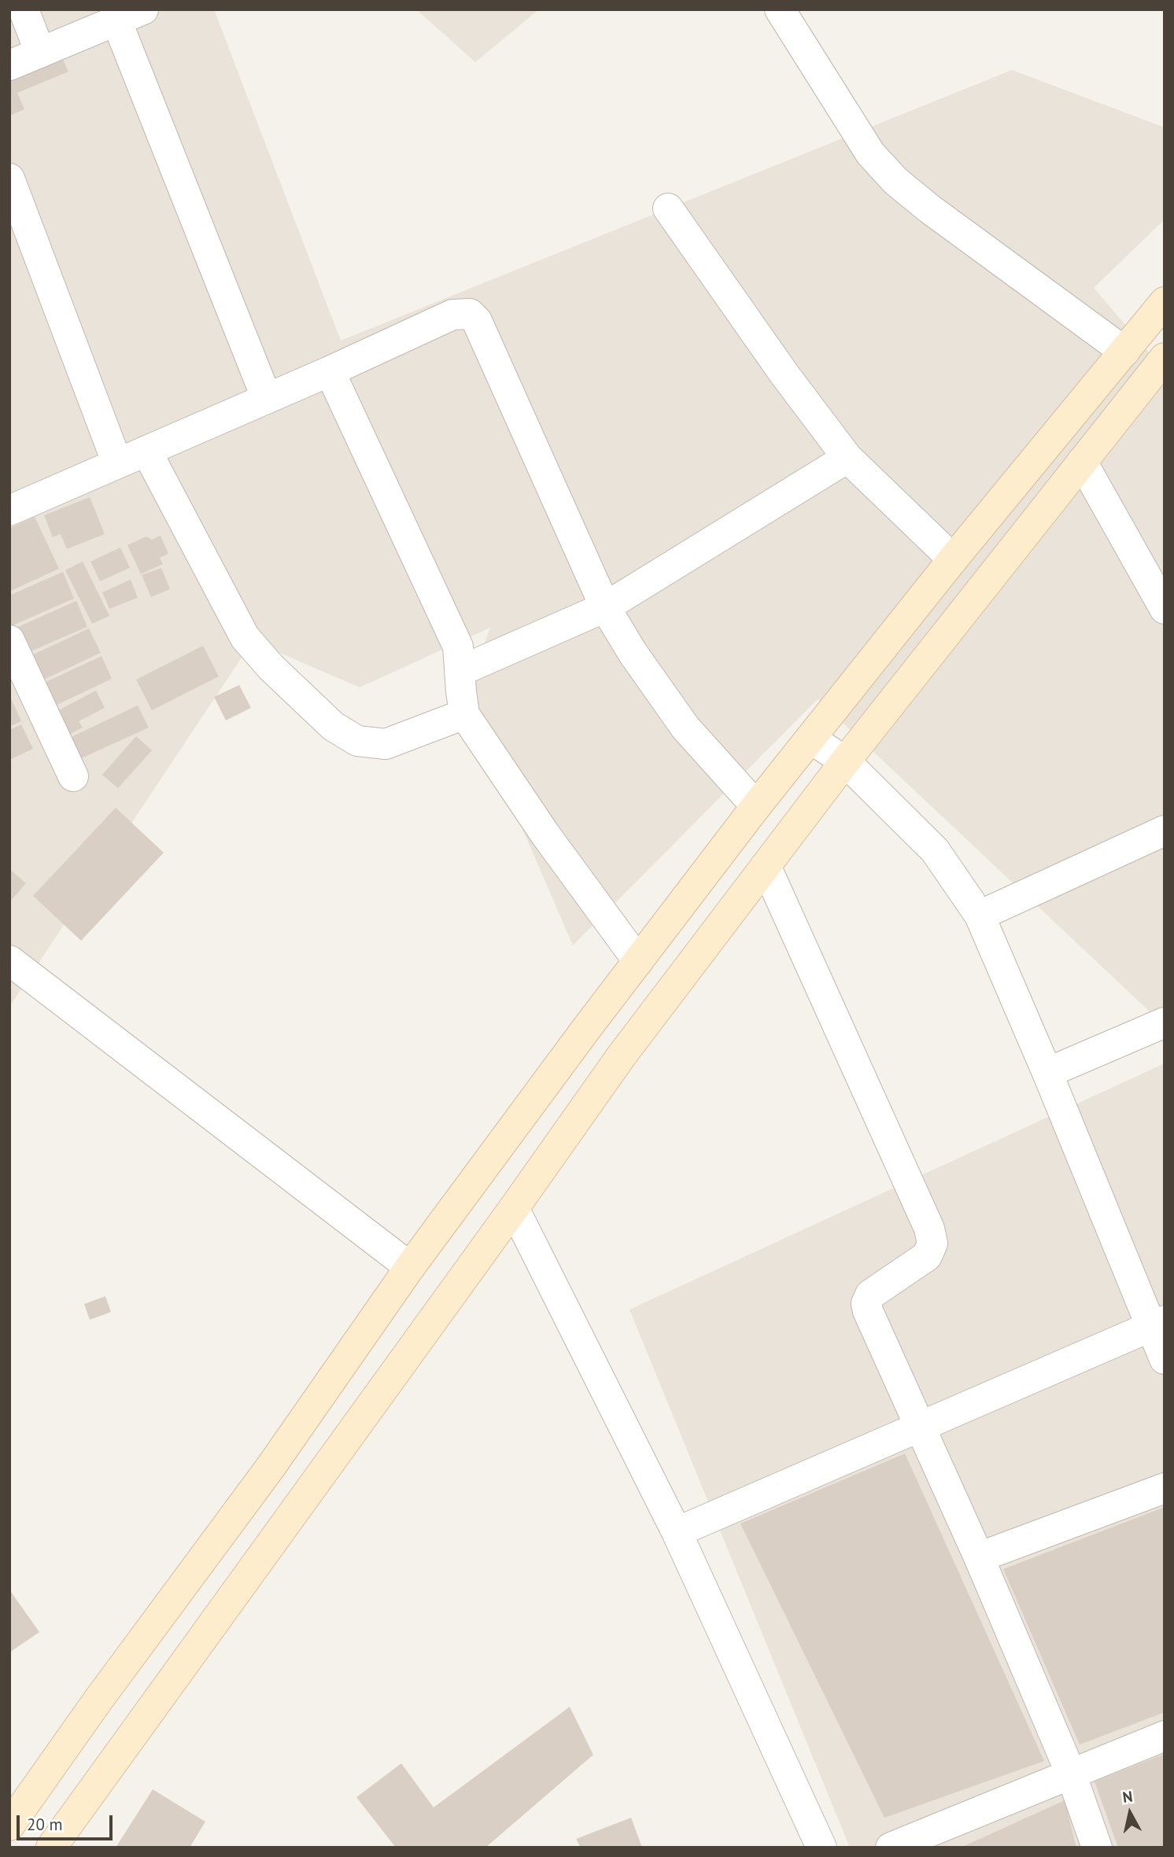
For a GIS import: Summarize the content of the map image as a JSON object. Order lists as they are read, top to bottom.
{
  "scale_bar": "20 m",
  "north": "top"
}
